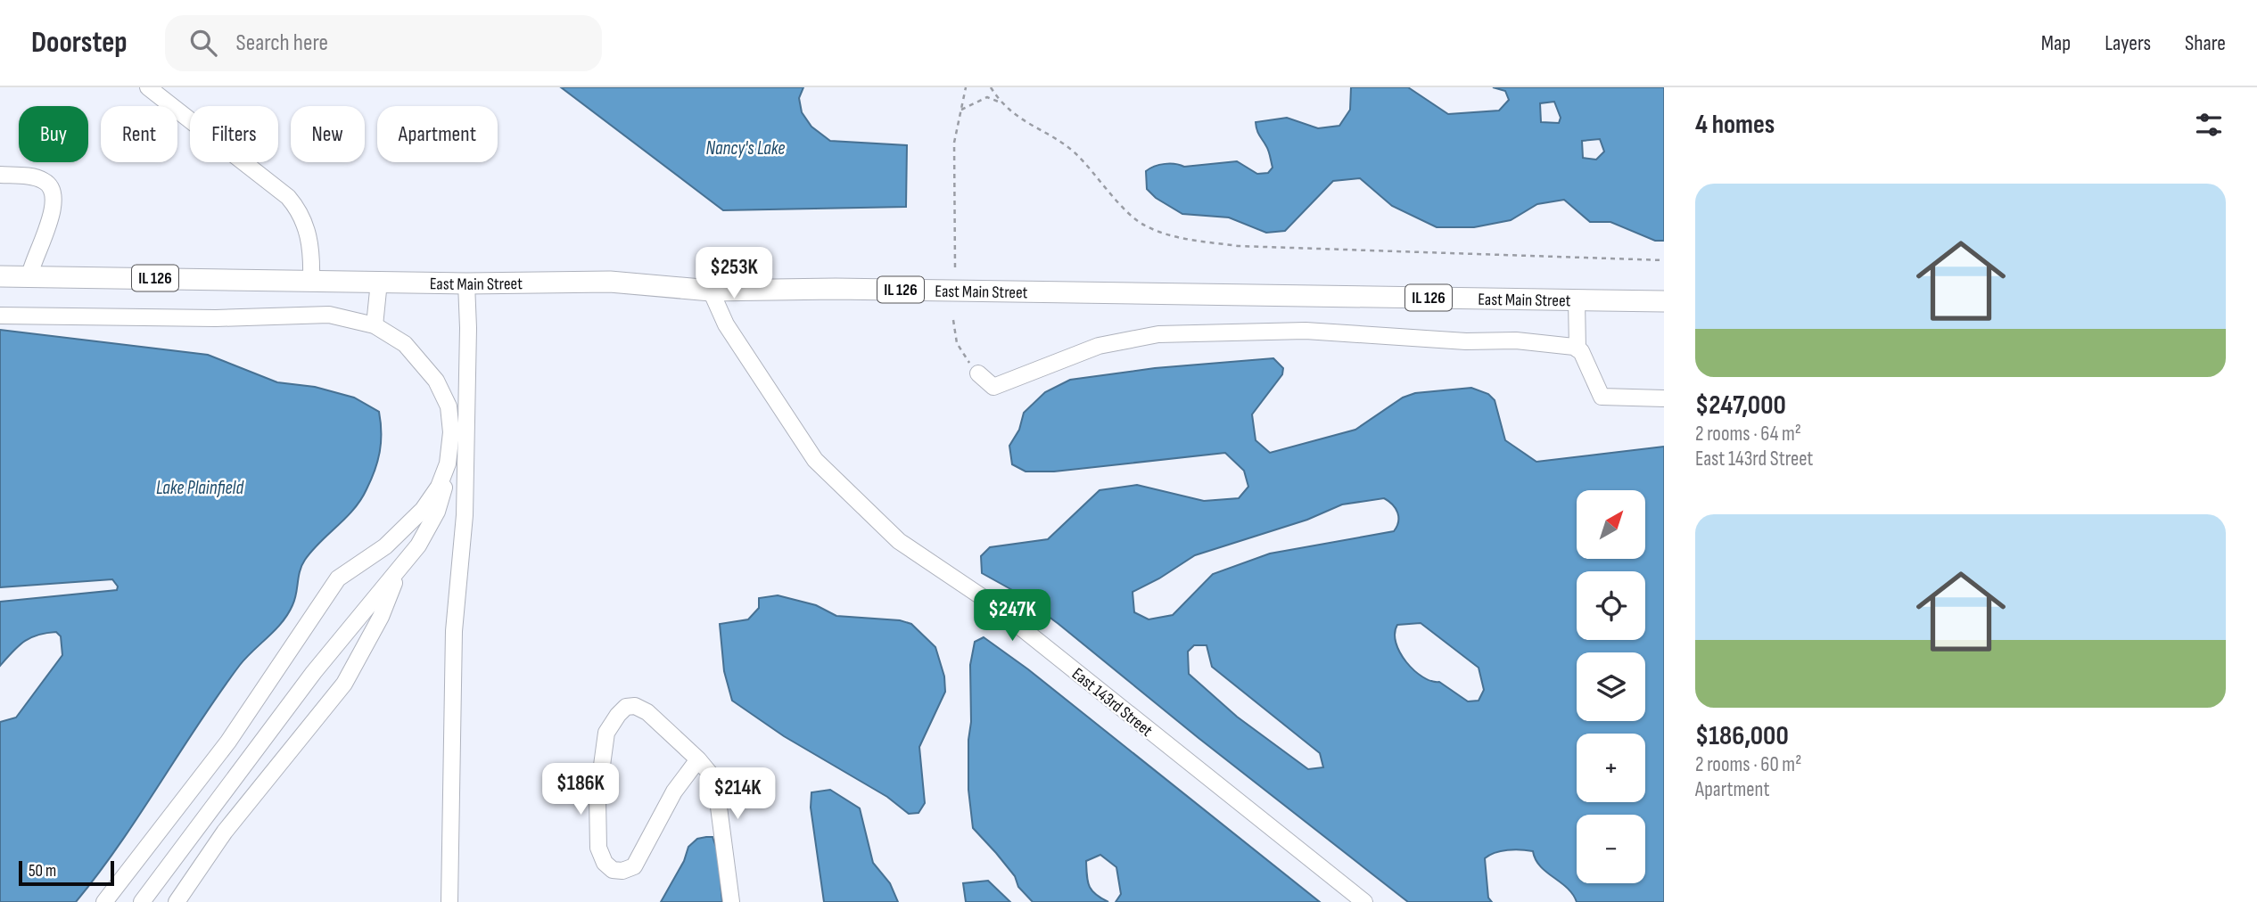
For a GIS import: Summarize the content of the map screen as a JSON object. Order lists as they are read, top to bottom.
{
  "streets": {
    "main road": ["IL 126", "East Main Street"],
    "street": ["East 143rd Street"]
  },
  "crossings": [
    ["East Main Street", "East 143rd Street"]
  ],
  "water": ["Nancy's Lake", "Lake Plainfield"],
  "scale_bar": "50 m",
  "north": "top right",
  "page": {
    "header": "Doorstep",
    "search": "Search here",
    "nav": ["Map", "Layers", "Share"],
    "heading": "4 homes",
    "chip": [
      "Buy",
      "Rent",
      "Filters",
      "New",
      "Apartment"
    ],
    "list": [
      {
        "name": "$247,000",
        "note": "2 rooms · 64 m² · East 143rd Street"
      },
      {
        "name": "$186,000",
        "note": "2 rooms · 60 m² · Apartment"
      }
    ],
    "price": [
      "$253K",
      "$247K",
      "$186K",
      "$214K"
    ],
    "map_buttons": ["+", "−"],
    "scale": "50 m"
  }
}
